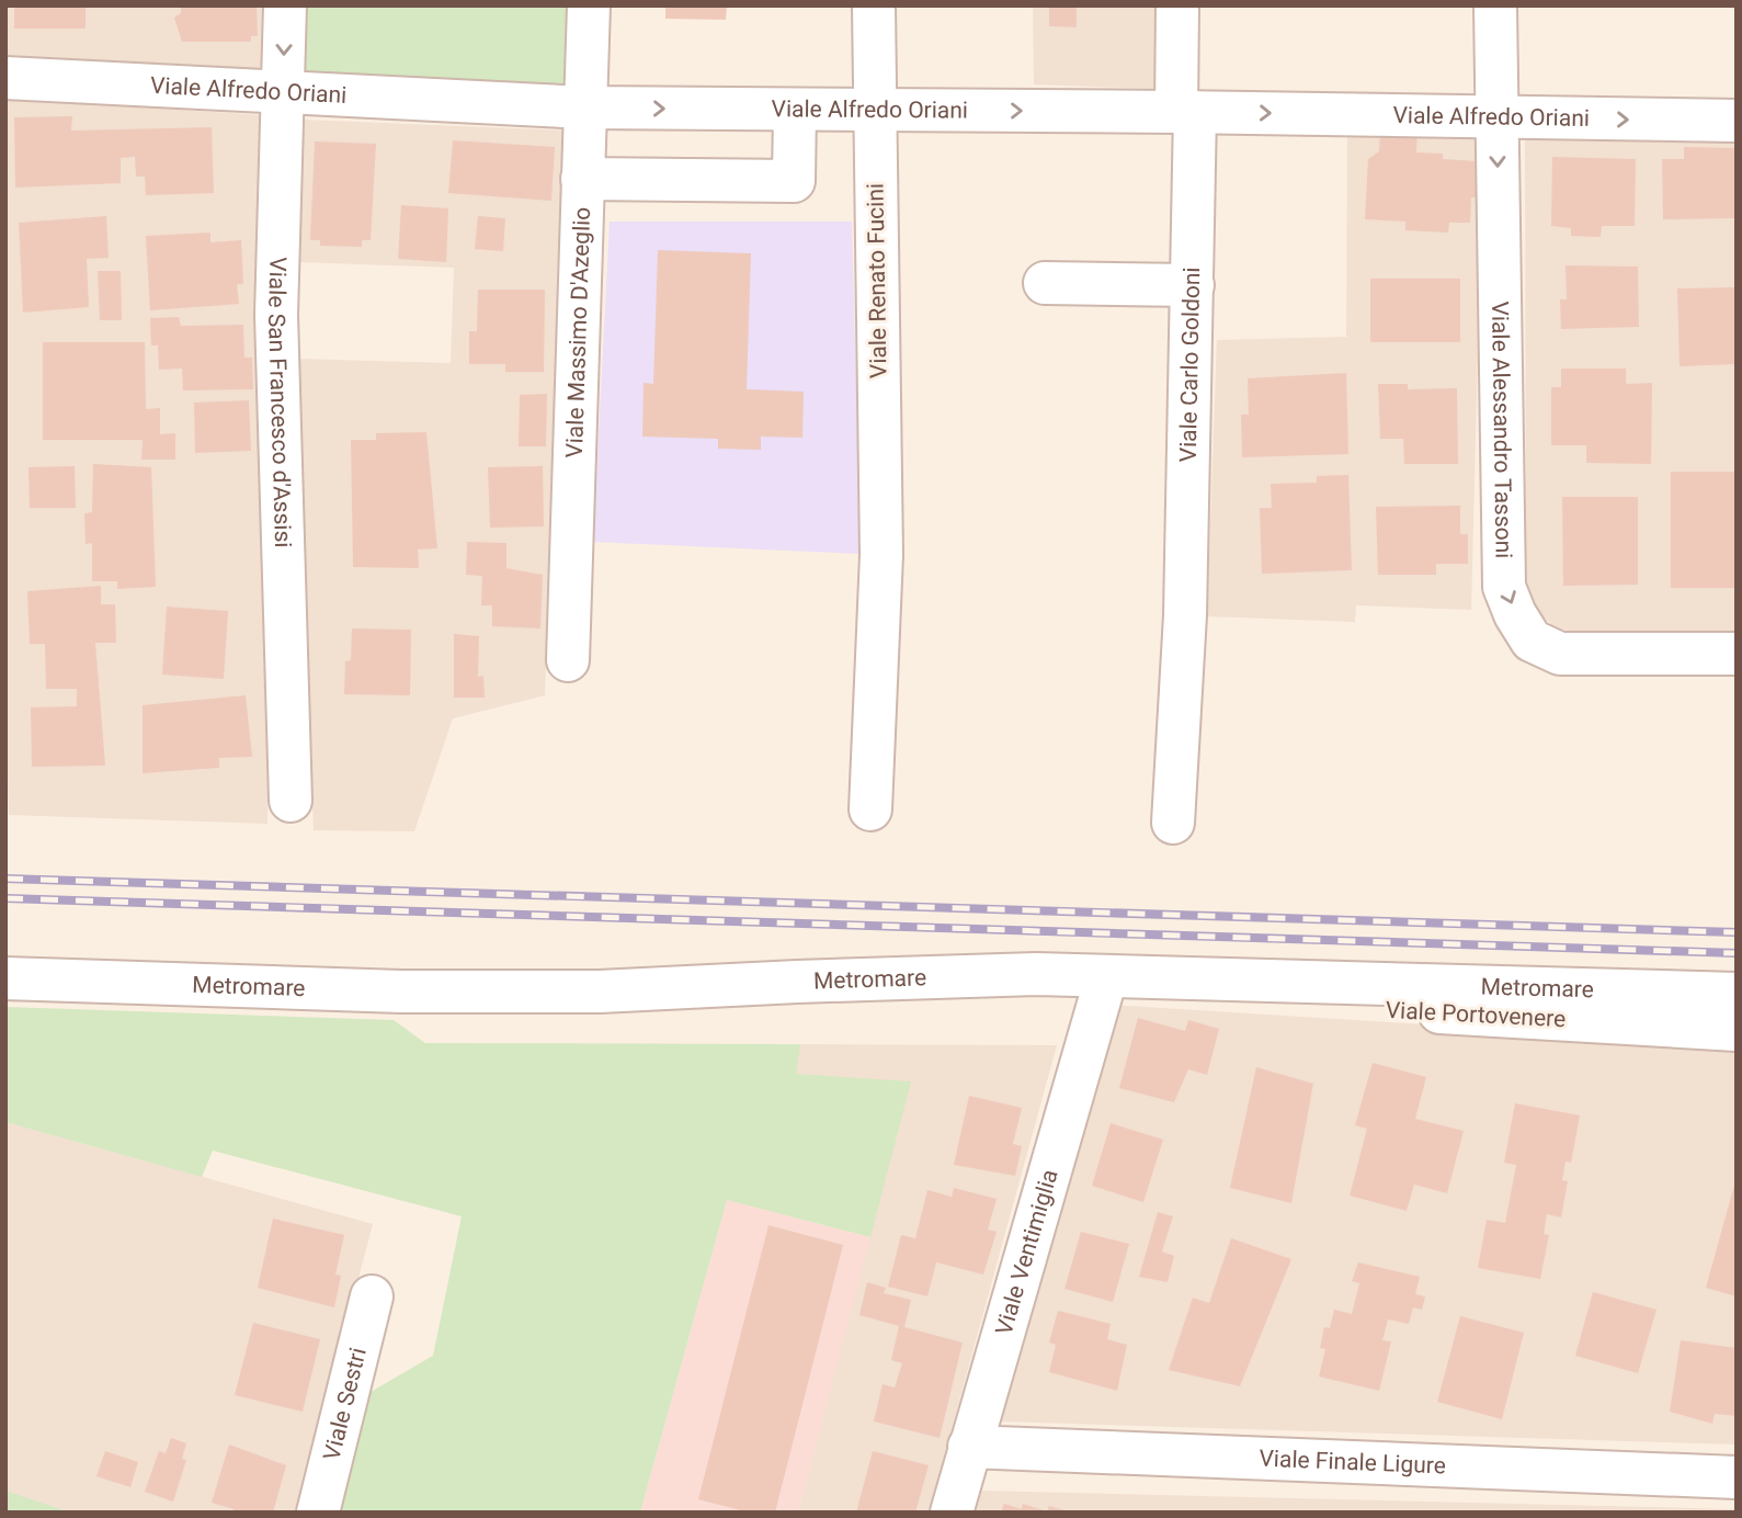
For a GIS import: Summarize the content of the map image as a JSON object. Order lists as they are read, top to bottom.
{
  "streets": {
    "street": [
      "Viale Alfredo Oriani",
      "Viale Renato Fucini",
      "Viale Massimo D'Azeglio",
      "Viale Carlo Goldoni",
      "Viale San Francesco d'Assisi",
      "Viale Alessandro Tassoni",
      "Metromare",
      "Viale Portovenere",
      "Viale Ventimiglia",
      "Viale Sestri",
      "Viale Finale Ligure"
    ]
  },
  "crossings": [
    ["Viale Alfredo Oriani", "Viale Renato Fucini"],
    ["Viale Alfredo Oriani", "Viale Massimo D'Azeglio"],
    ["Viale Alfredo Oriani", "Viale Carlo Goldoni"],
    ["Viale Alfredo Oriani", "Viale San Francesco d'Assisi"],
    ["Viale Alfredo Oriani", "Viale Alessandro Tassoni"],
    ["Viale Ventimiglia", "Viale Finale Ligure"]
  ],
  "one_way": ["Viale Alfredo Oriani"]
}
